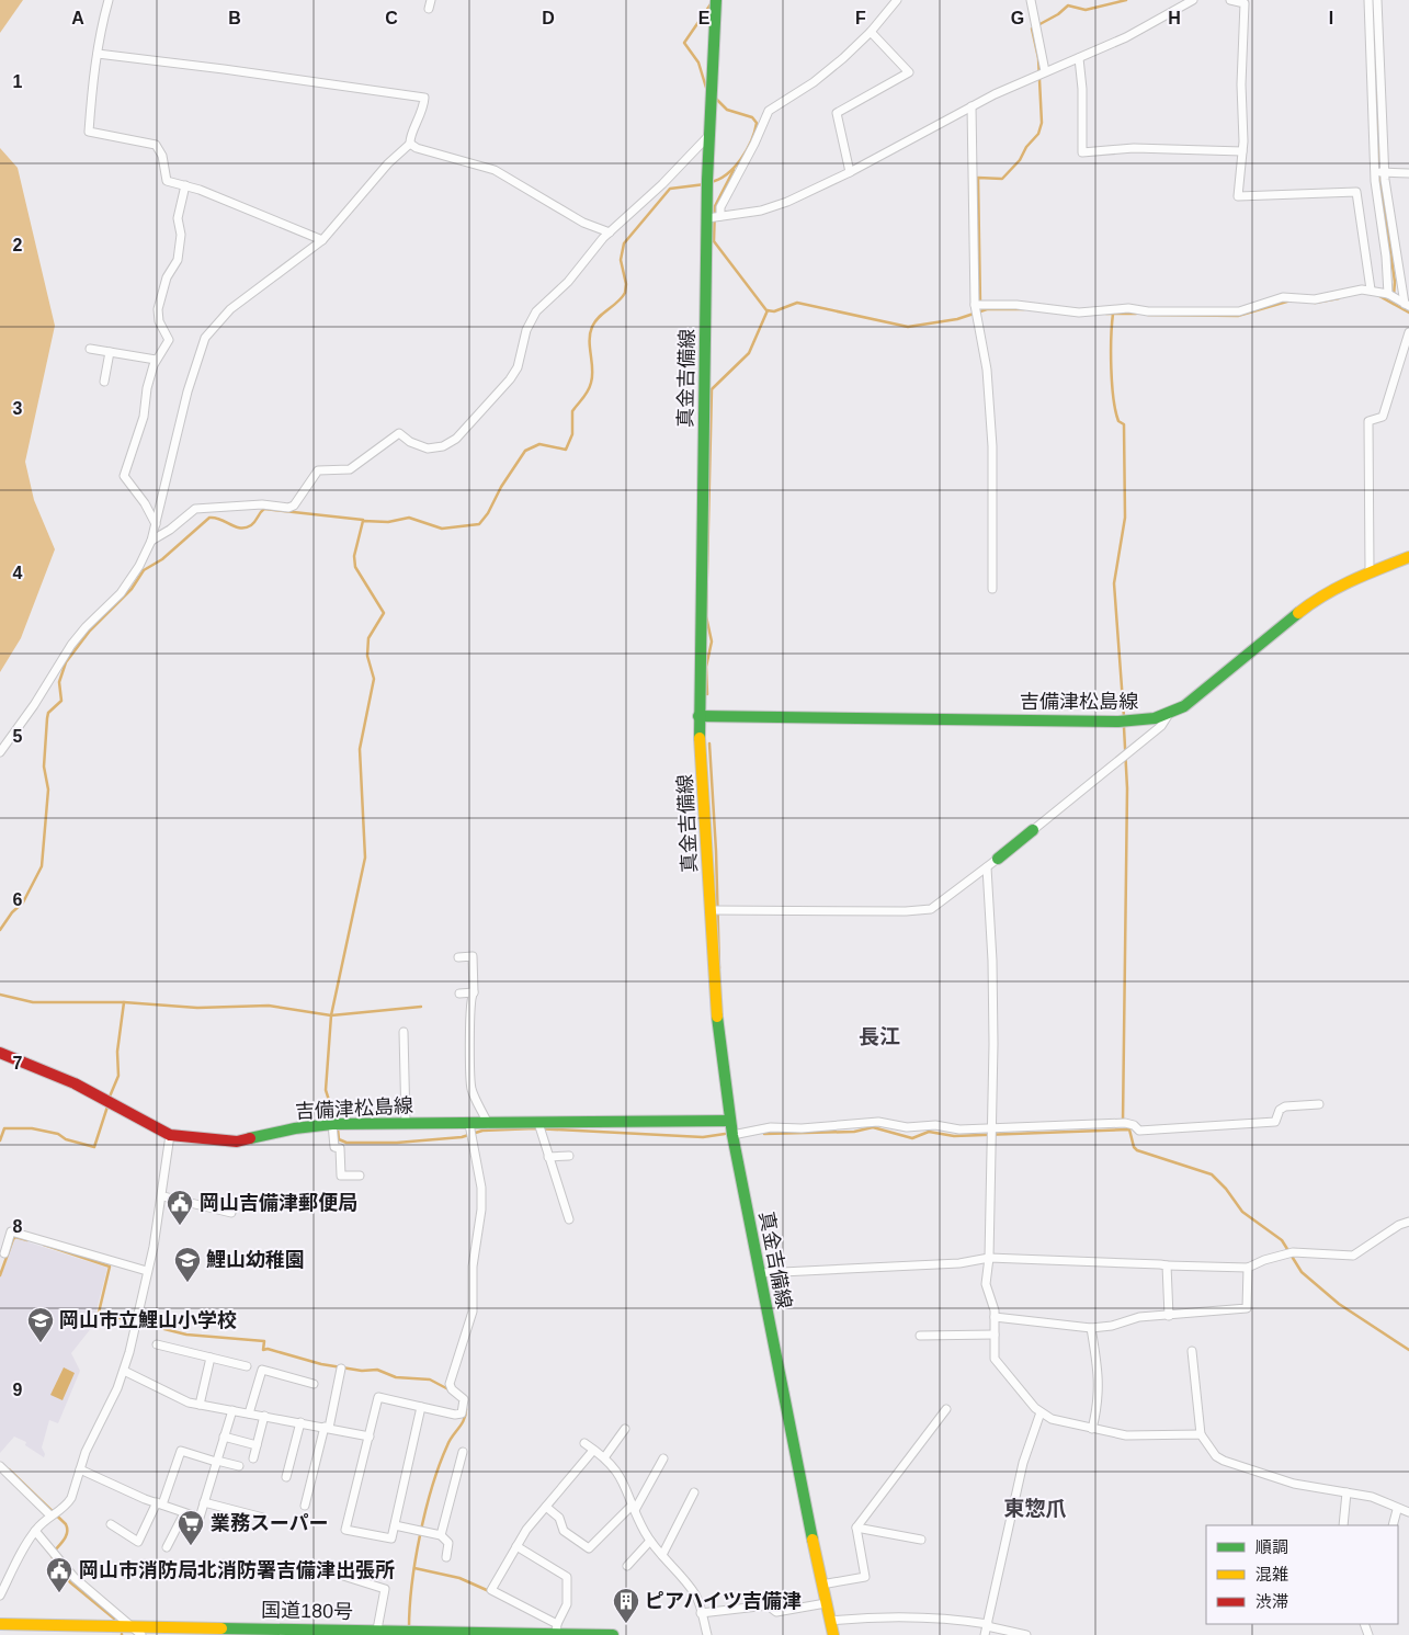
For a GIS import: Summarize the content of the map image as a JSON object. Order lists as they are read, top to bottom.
{
  "streets": {
    "main road": ["真金吉備線", "吉備津松島線", "国道180号"]
  },
  "crossings": [
    ["真金吉備線", "吉備津松島線"]
  ],
  "districts": ["長江", "東惣爪"],
  "places": {
    "public building": ["岡山吉備津郵便局", "岡山市消防局北消防署吉備津出張所"],
    "school or university": ["鯉山幼稚園", "岡山市立鯉山小学校"],
    "supermarket": ["業務スーパー"],
    "building": ["ピアハイツ吉備津"]
  },
  "legend": ["順調", "混雑", "渋滞"],
  "grid": {
    "columns": [
      "A",
      "B",
      "C",
      "D",
      "E",
      "F",
      "G",
      "H",
      "I"
    ],
    "rows": [
      "1",
      "2",
      "3",
      "4",
      "5",
      "6",
      "7",
      "8",
      "9"
    ]
  }
}
